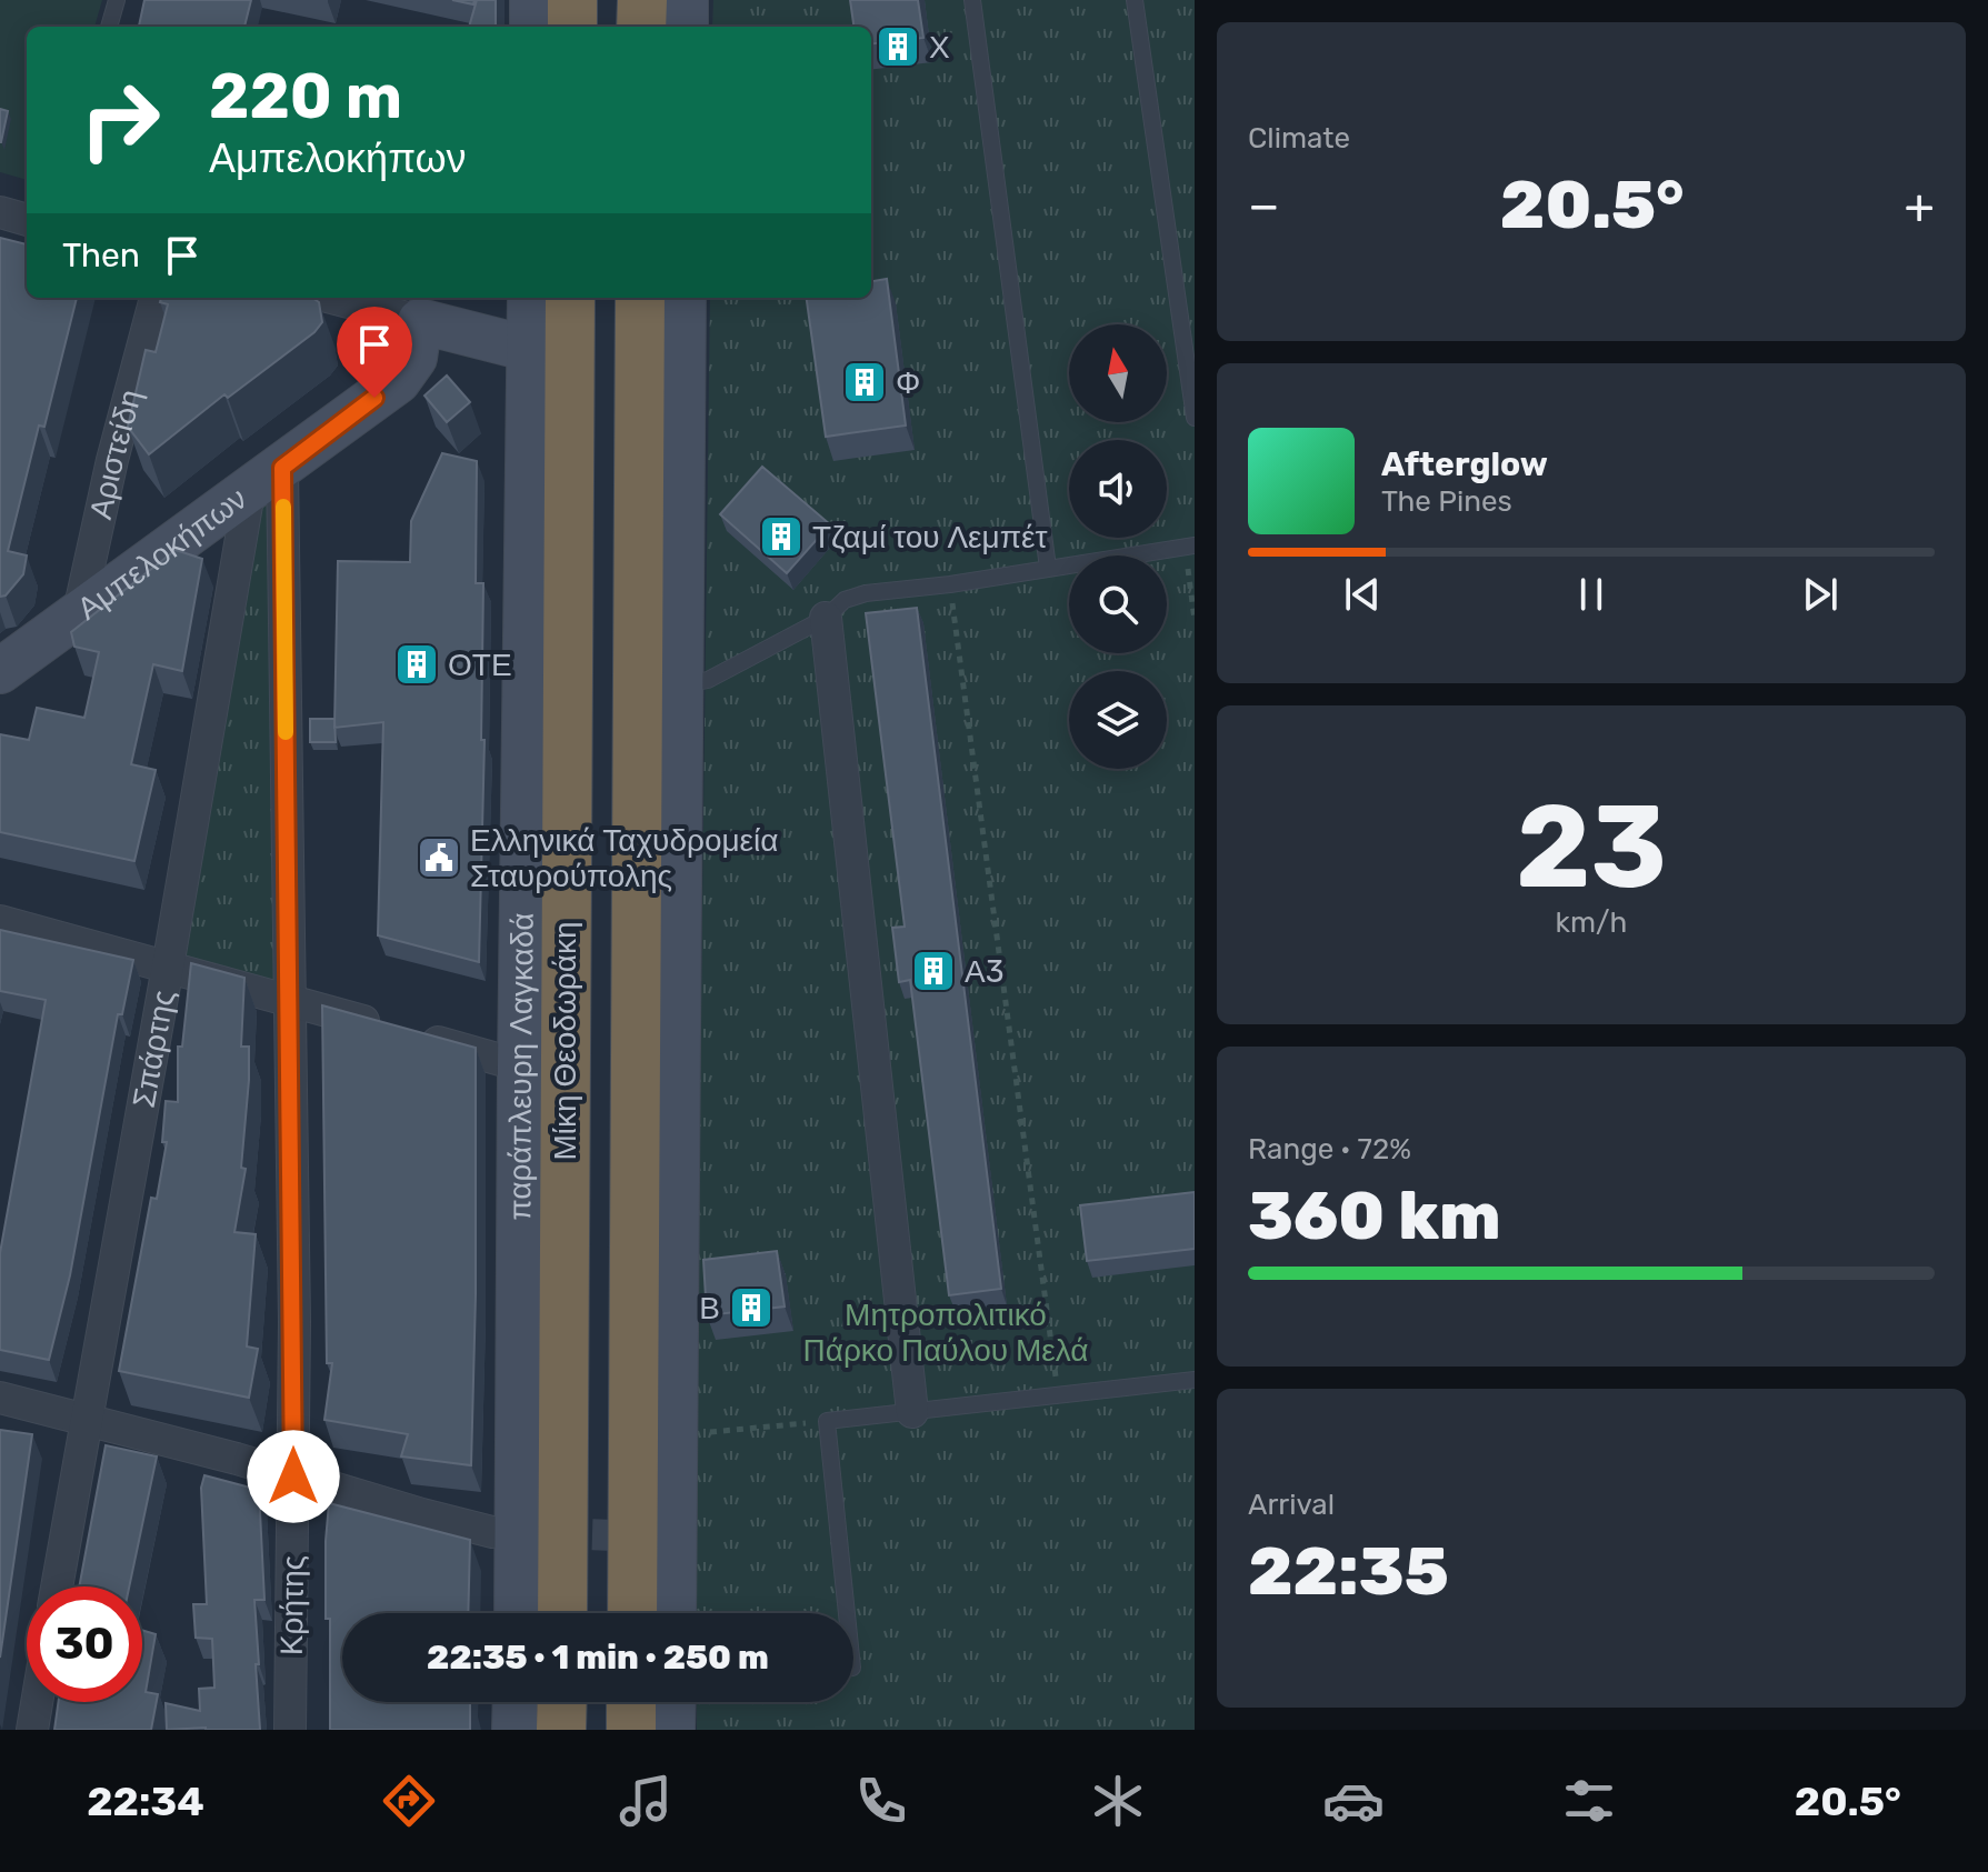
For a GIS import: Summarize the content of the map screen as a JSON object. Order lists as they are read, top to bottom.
{
  "streets": {
    "highway": ["Μίκη Θεοδωράκη"],
    "street": [
      "Αριστείδη",
      "Αμπελοκήπων",
      "Σπάρτης",
      "παράπλευρη Λαγκαδά",
      "Κρήτης"
    ]
  },
  "crossings": [
    ["Αριστείδη", "Αμπελοκήπων"],
    ["Αμπελοκήπων", "Σπάρτης"],
    ["Αμπελοκήπων", "Κρήτης"],
    ["Μίκη Θεοδωράκη", "παράπλευρη Λαγκαδά"],
    ["Σπάρτης", "Κρήτης"]
  ],
  "parks": ["Μητροπολιτικό Πάρκο Παύλου Μελά"],
  "places": {
    "building": [
      "Χ",
      "Φ",
      "Τζαμί του Λεμπέτ",
      "ΟΤΕ",
      "Α3",
      "Β"
    ],
    "public building": ["Ελληνικά Ταχυδρομεία Σταυρούπολης"]
  },
  "north": "top",
  "page": {
    "tile": [
      "Climate",
      ["23", "km/h"],
      ["Range · 72%", "360 km"],
      ["Arrival", "22:35"]
    ],
    "turn": ["220 m", "Αμπελοκήπων"],
    "heat": ["−", "20.5°", "+"],
    "then": "Then",
    "song": ["Afterglow", "The Pines"],
    "limit": "30",
    "trip": "22:35 · 1 min · 250 m",
    "tabs": ["22:34", "20.5°"]
  }
}
